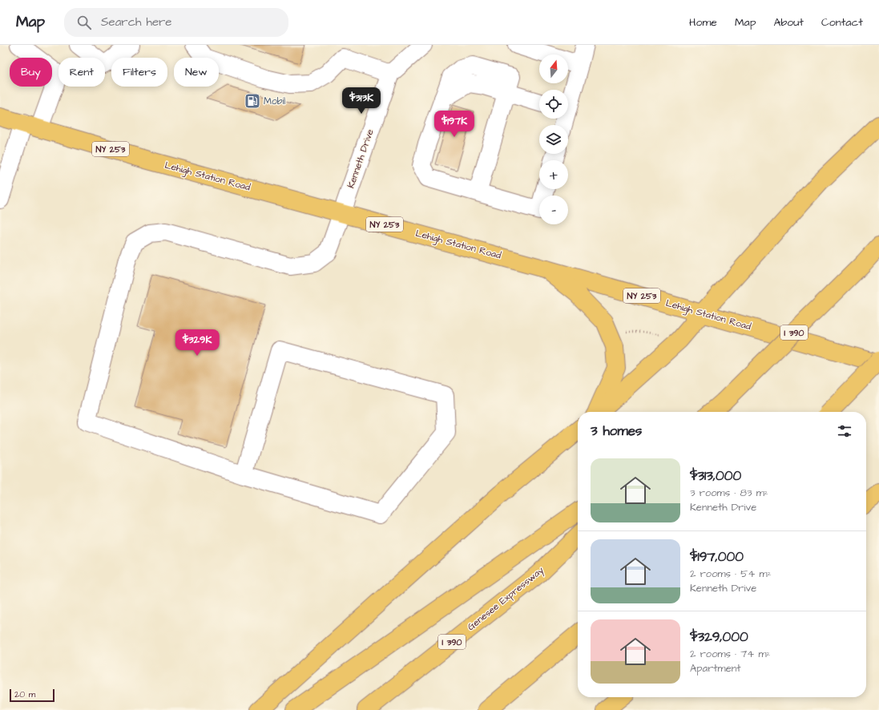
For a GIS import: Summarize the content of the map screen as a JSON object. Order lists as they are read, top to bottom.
{
  "streets": {
    "main road": [
      "NY 253",
      "Lehigh Station Road",
      "I 390",
      "Genesee Expressway"
    ],
    "street": ["Kenneth Drive"]
  },
  "crossings": [
    ["Kenneth Drive", "Lehigh Station Road"]
  ],
  "places": {
    "fuel station": ["Mobil"]
  },
  "scale_bar": "20 m",
  "north": "top",
  "page": {
    "header": "Map",
    "search": "Search here",
    "nav": [
      "Home",
      "Map",
      "About",
      "Contact"
    ],
    "map_buttons": ["+", "−"],
    "chip": [
      "Buy",
      "Rent",
      "Filters",
      "New"
    ],
    "price": ["$313K", "$197K", "$329K"],
    "heading": "3 homes",
    "list": [
      {
        "name": "$313,000",
        "note": "3 rooms · 83 m² · Kenneth Drive"
      },
      {
        "name": "$197,000",
        "note": "2 rooms · 54 m² · Kenneth Drive"
      },
      {
        "name": "$329,000",
        "note": "2 rooms · 74 m² · Apartment"
      }
    ],
    "scale": "20 m"
  }
}
